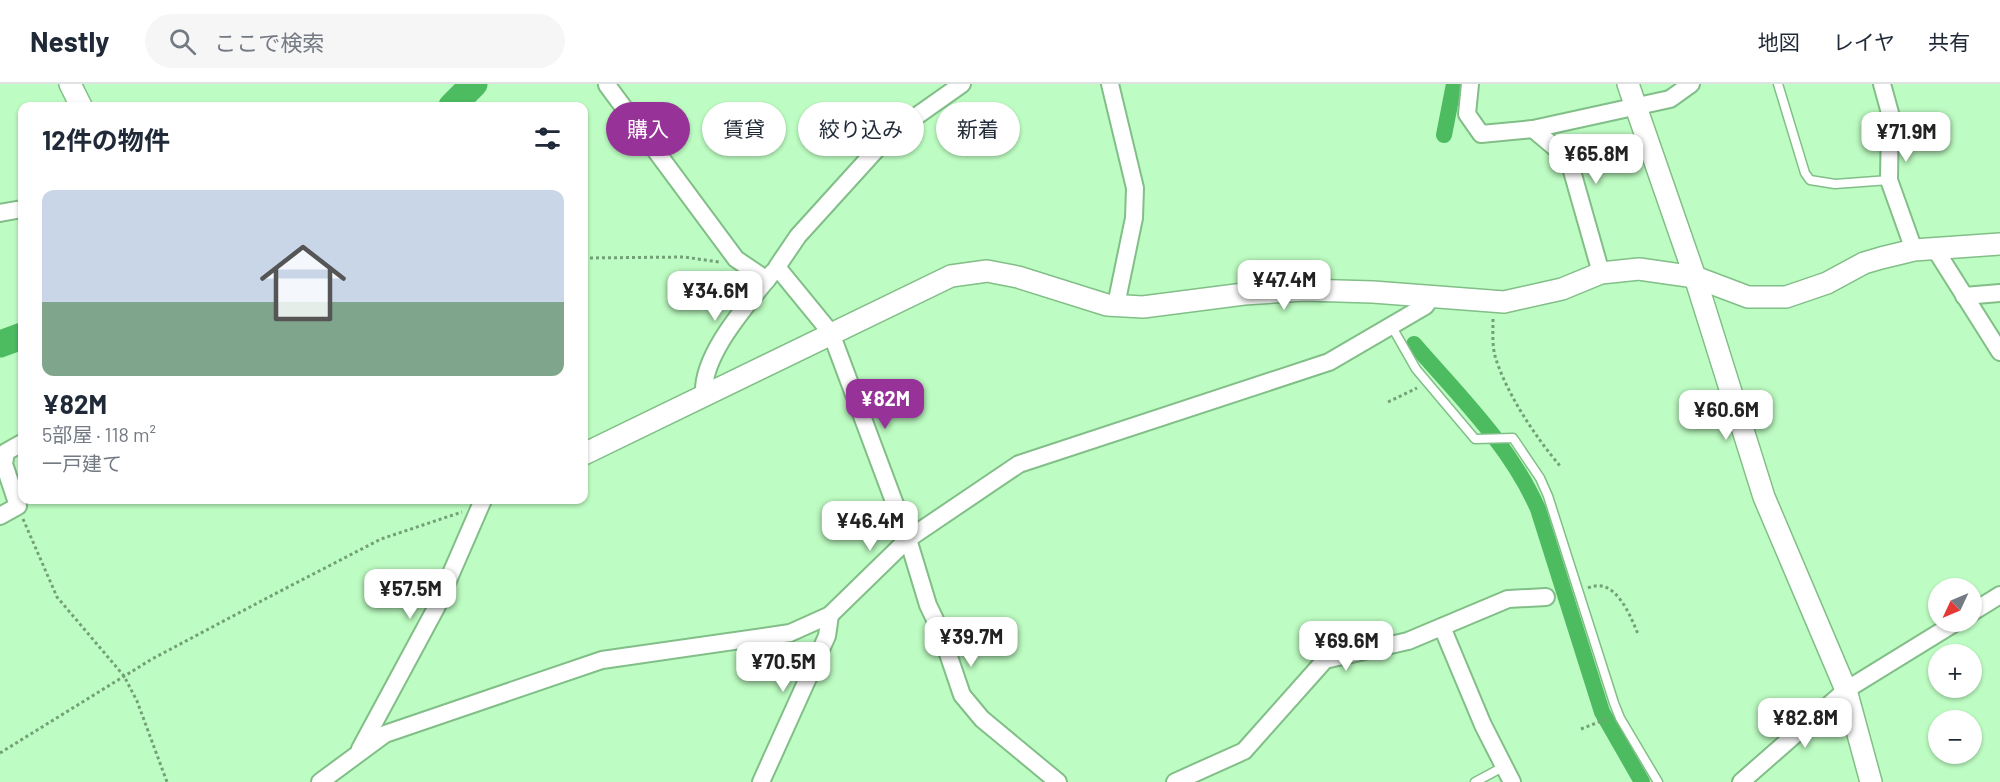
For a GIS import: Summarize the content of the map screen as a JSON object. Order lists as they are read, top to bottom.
{
  "north": "bottom left",
  "page": {
    "header": "Nestly",
    "search": "ここで検索",
    "nav": ["地図", "レイヤ", "共有"],
    "chip": [
      "購入",
      "賃貸",
      "絞り込み",
      "新着"
    ],
    "heading": "12件の物件",
    "price": [
      "¥71.9M",
      "¥65.8M",
      "¥47.4M",
      "¥34.6M",
      "¥82M",
      "¥60.6M",
      "¥46.4M",
      "¥57.5M",
      "¥39.7M",
      "¥69.6M",
      "¥70.5M",
      "¥82.8M"
    ],
    "list": [
      {
        "name": "¥82M",
        "note": "5部屋 · 118 m² · 一戸建て"
      }
    ],
    "map_buttons": ["+", "−"]
  }
}
